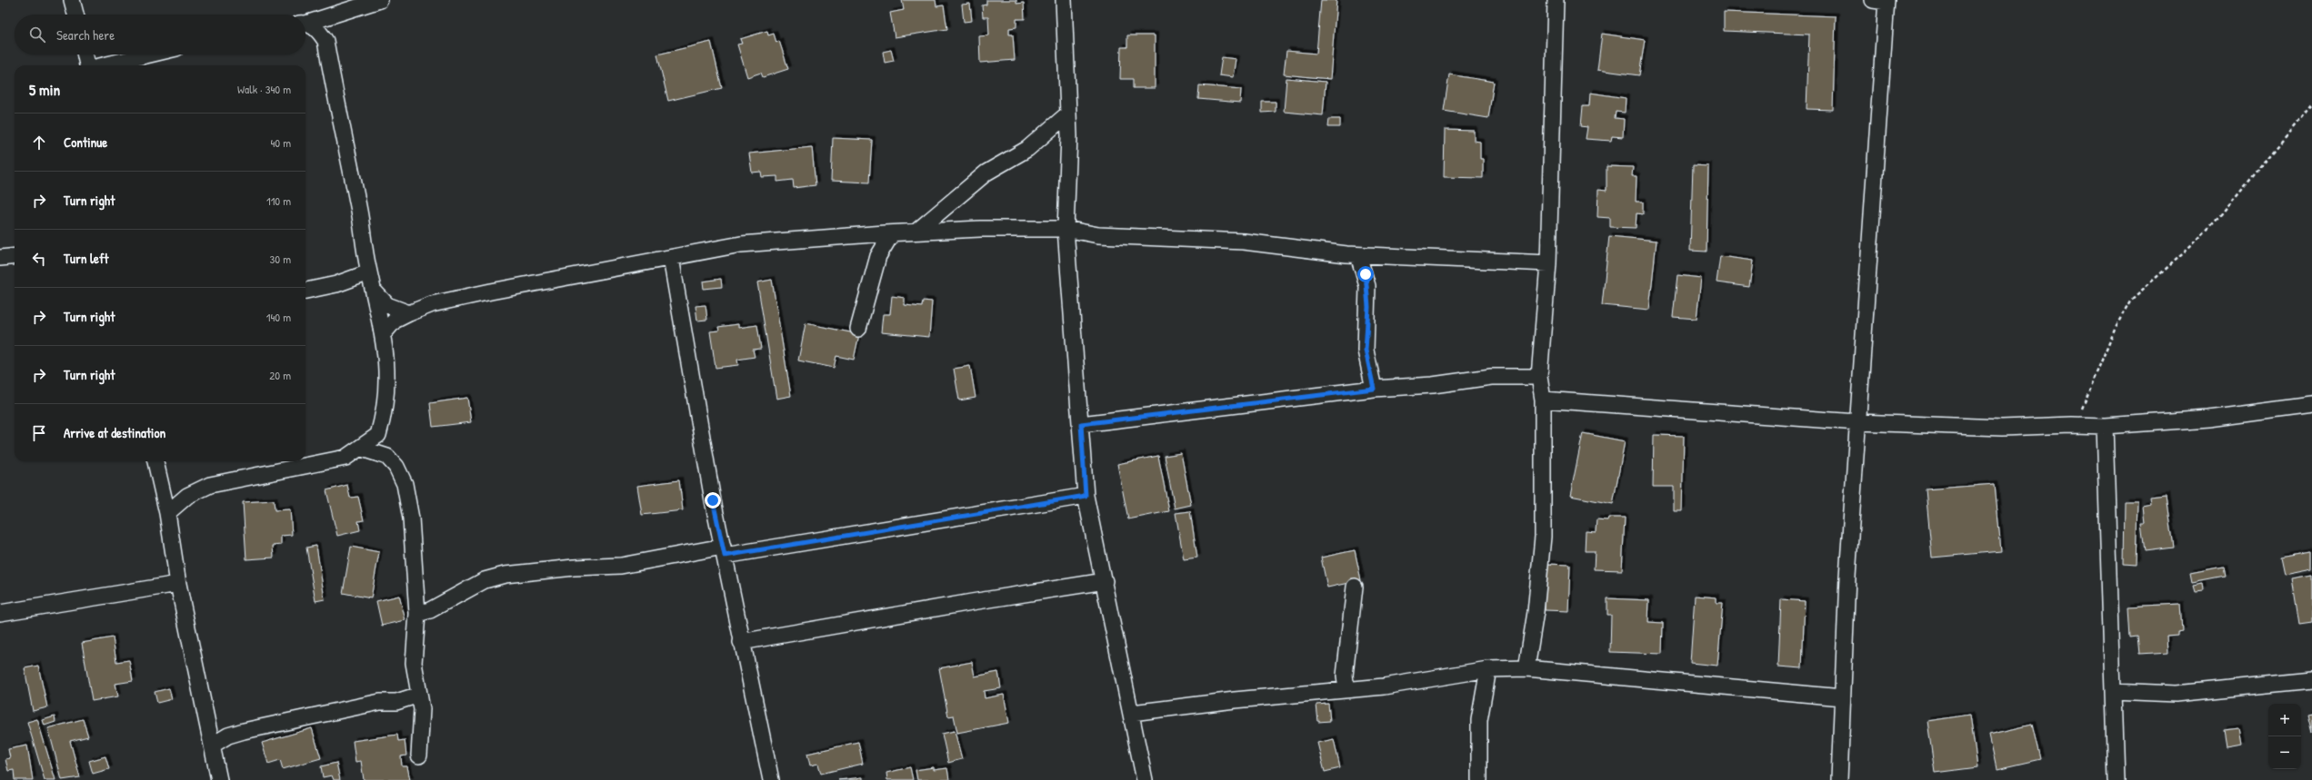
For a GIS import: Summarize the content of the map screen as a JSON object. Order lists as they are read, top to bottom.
{
  "page": {
    "search": "Search here",
    "heading": ["5 min", "Walk · 340 m"],
    "list": [
      ["Continue", "40 m"],
      ["Turn right", "110 m"],
      ["Turn left", "30 m"],
      ["Turn right", "140 m"],
      ["Turn right", "20 m"],
      "Arrive at destination"
    ],
    "map_buttons": ["+", "−"]
  }
}
